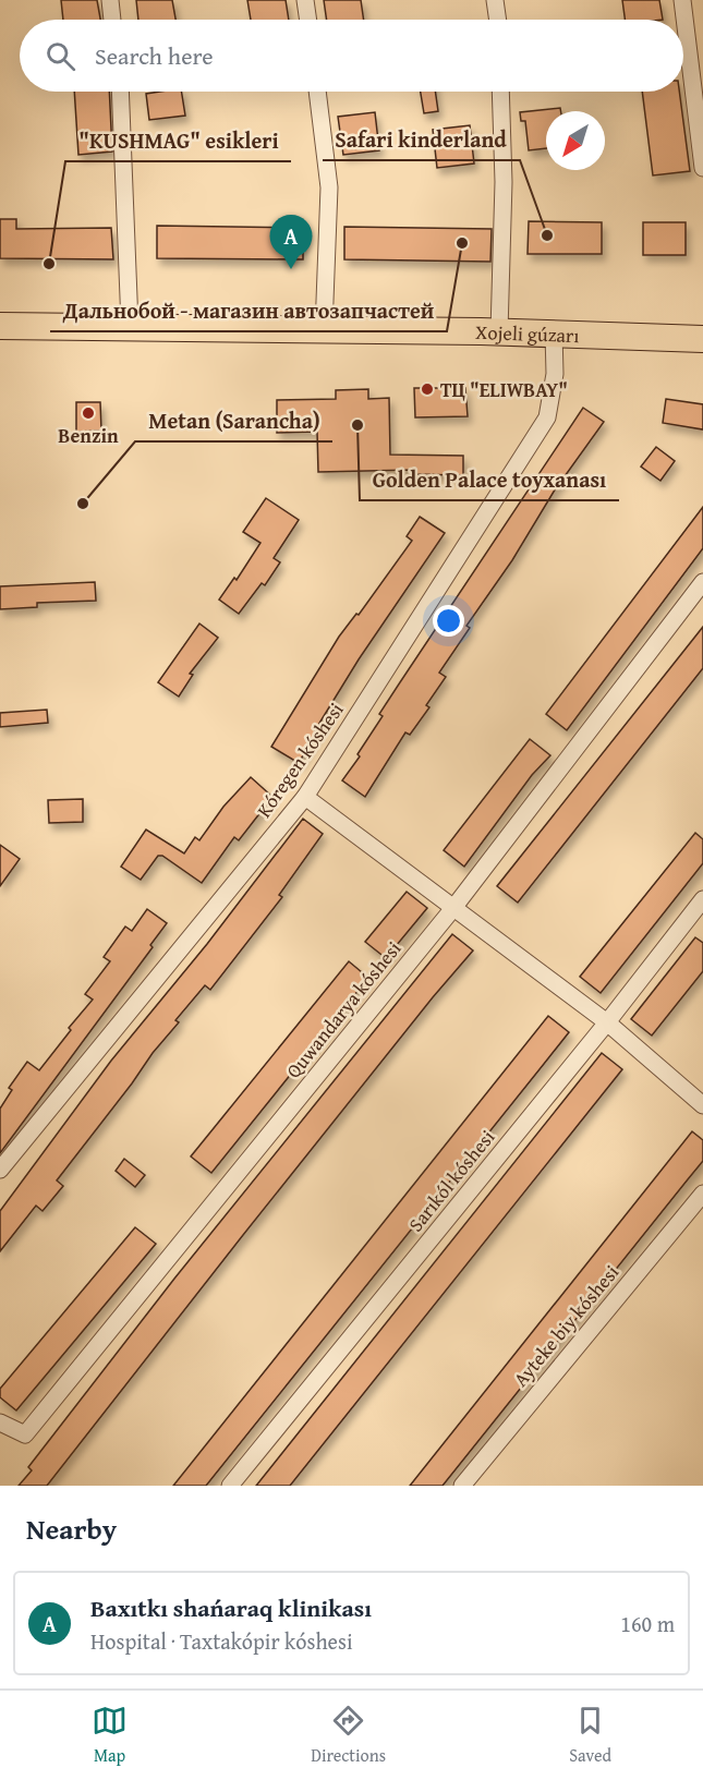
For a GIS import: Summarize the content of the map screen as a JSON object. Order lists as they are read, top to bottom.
{
  "streets": {
    "main road": ["Xojeli gúzarı"],
    "street": [
      "Kóregen kóshesi",
      "Quwandarya kóshesi",
      "Sarıkól kóshesi",
      "Ayteke biy kóshesi"
    ]
  },
  "crossings": [
    ["Xojeli gúzarı", "Kóregen kóshesi"]
  ],
  "places": [
    "Safari kinderland",
    "Дальнобой - магазин автозапчастей",
    "\"KUSHMAG\" esikleri",
    "ТЦ \"ELIWBAY\"",
    "Benzin",
    "Golden Palace toyxanası",
    "Metan (Sarancha)"
  ],
  "north": "bottom left",
  "page": {
    "search": "Search here",
    "pins": "A",
    "heading": "Nearby",
    "list": [
      {
        "mark": "A",
        "name": "Baxıtkı shańaraq klinikası",
        "note": "Hospital · Taxtakópir kóshesi",
        "value": "160 m"
      }
    ],
    "nav": ["Map", "Directions", "Saved"]
  }
}
